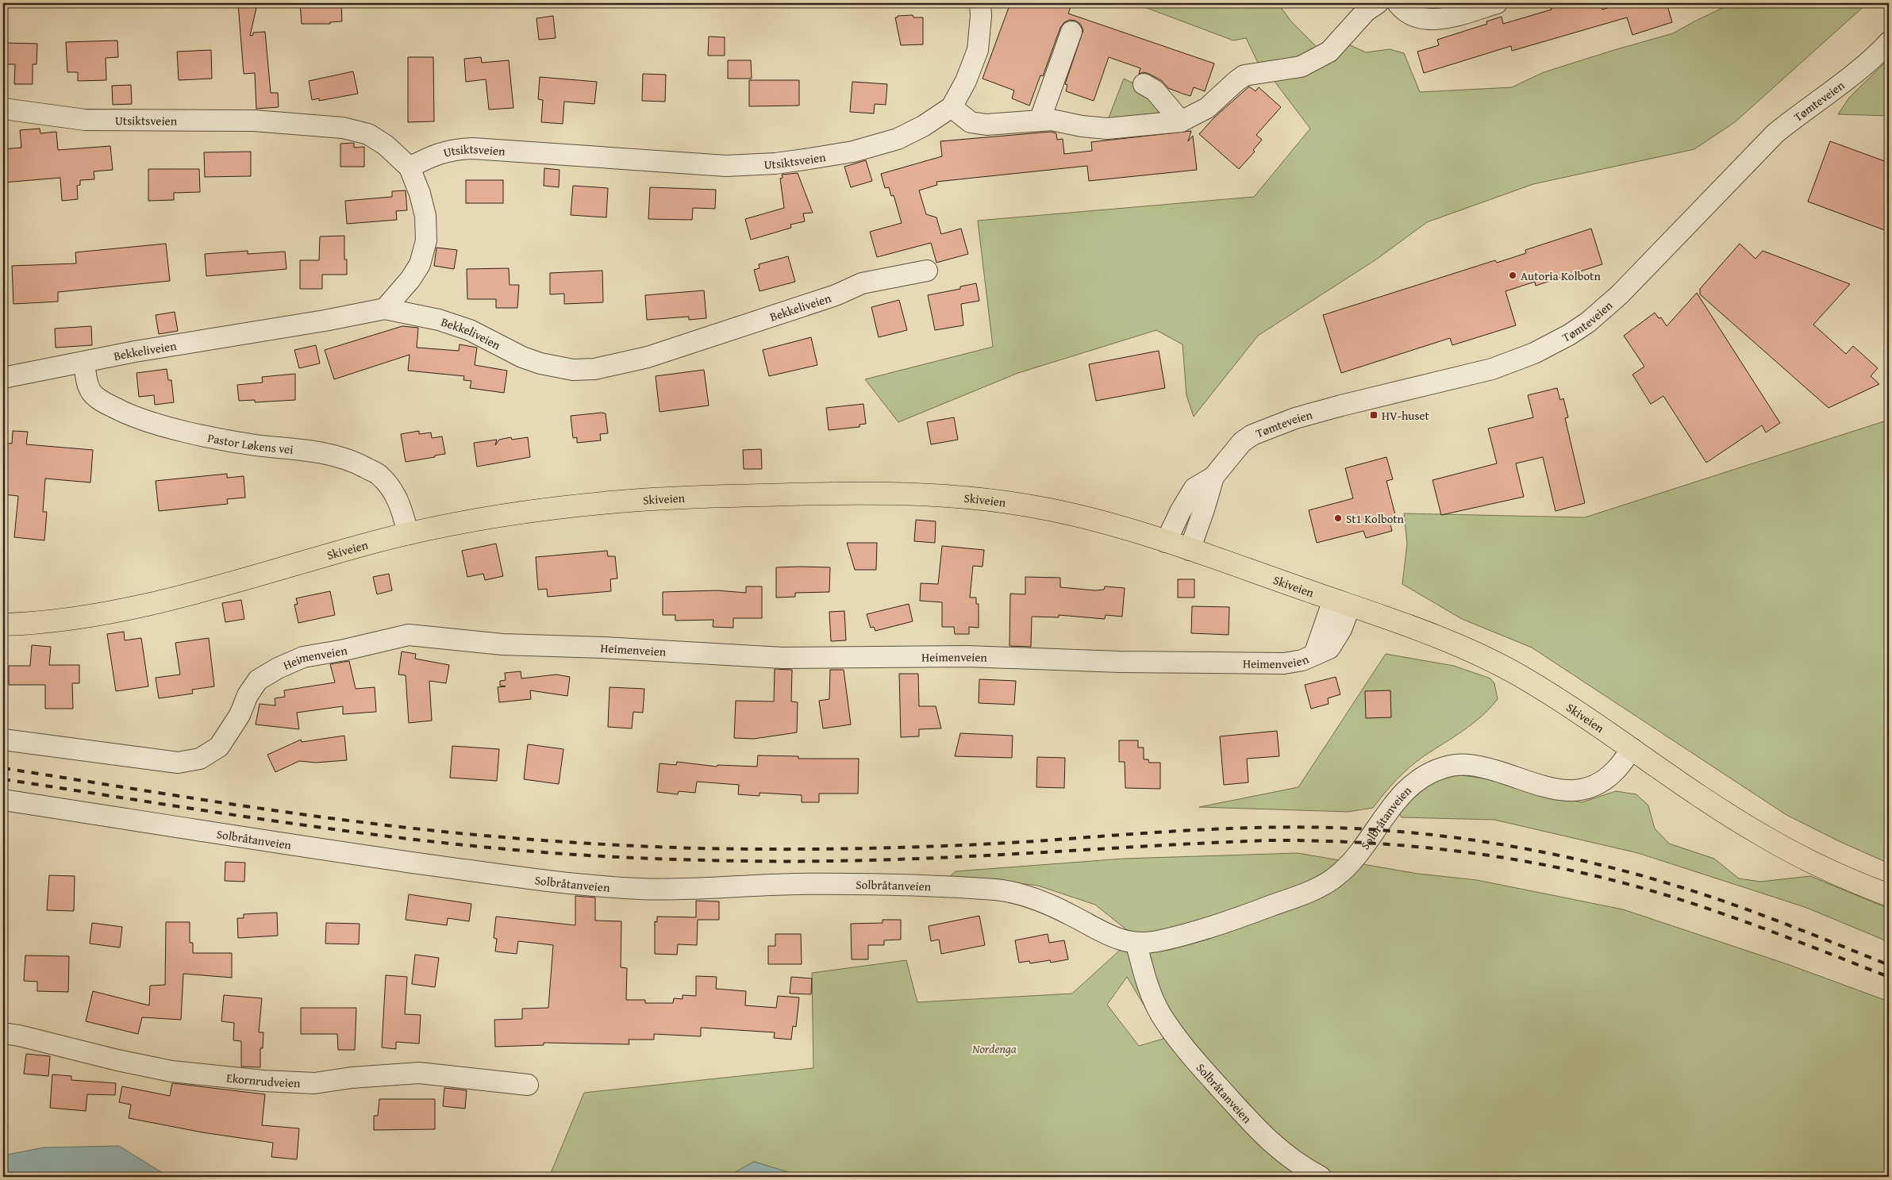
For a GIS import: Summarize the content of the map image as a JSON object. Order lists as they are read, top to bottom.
{
  "streets": {
    "main road": ["Skiveien"],
    "street": [
      "Tømteveien",
      "Utsiktsveien",
      "Bekkeliveien",
      "Pastor Løkens vei",
      "Heimenveien",
      "Solbråtanveien",
      "Ekornrudveien"
    ]
  },
  "crossings": [
    ["Tømteveien", "Skiveien"],
    ["Bekkeliveien", "Pastor Løkens vei"],
    ["Pastor Løkens vei", "Skiveien"],
    ["Skiveien", "Heimenveien"],
    ["Skiveien", "Solbråtanveien"]
  ],
  "parks": ["Nordenga"],
  "places": {
    "other": ["Autoria Kolbotn", "St1 Kolbotn"],
    "transit": ["HV-huset"]
  }
}
